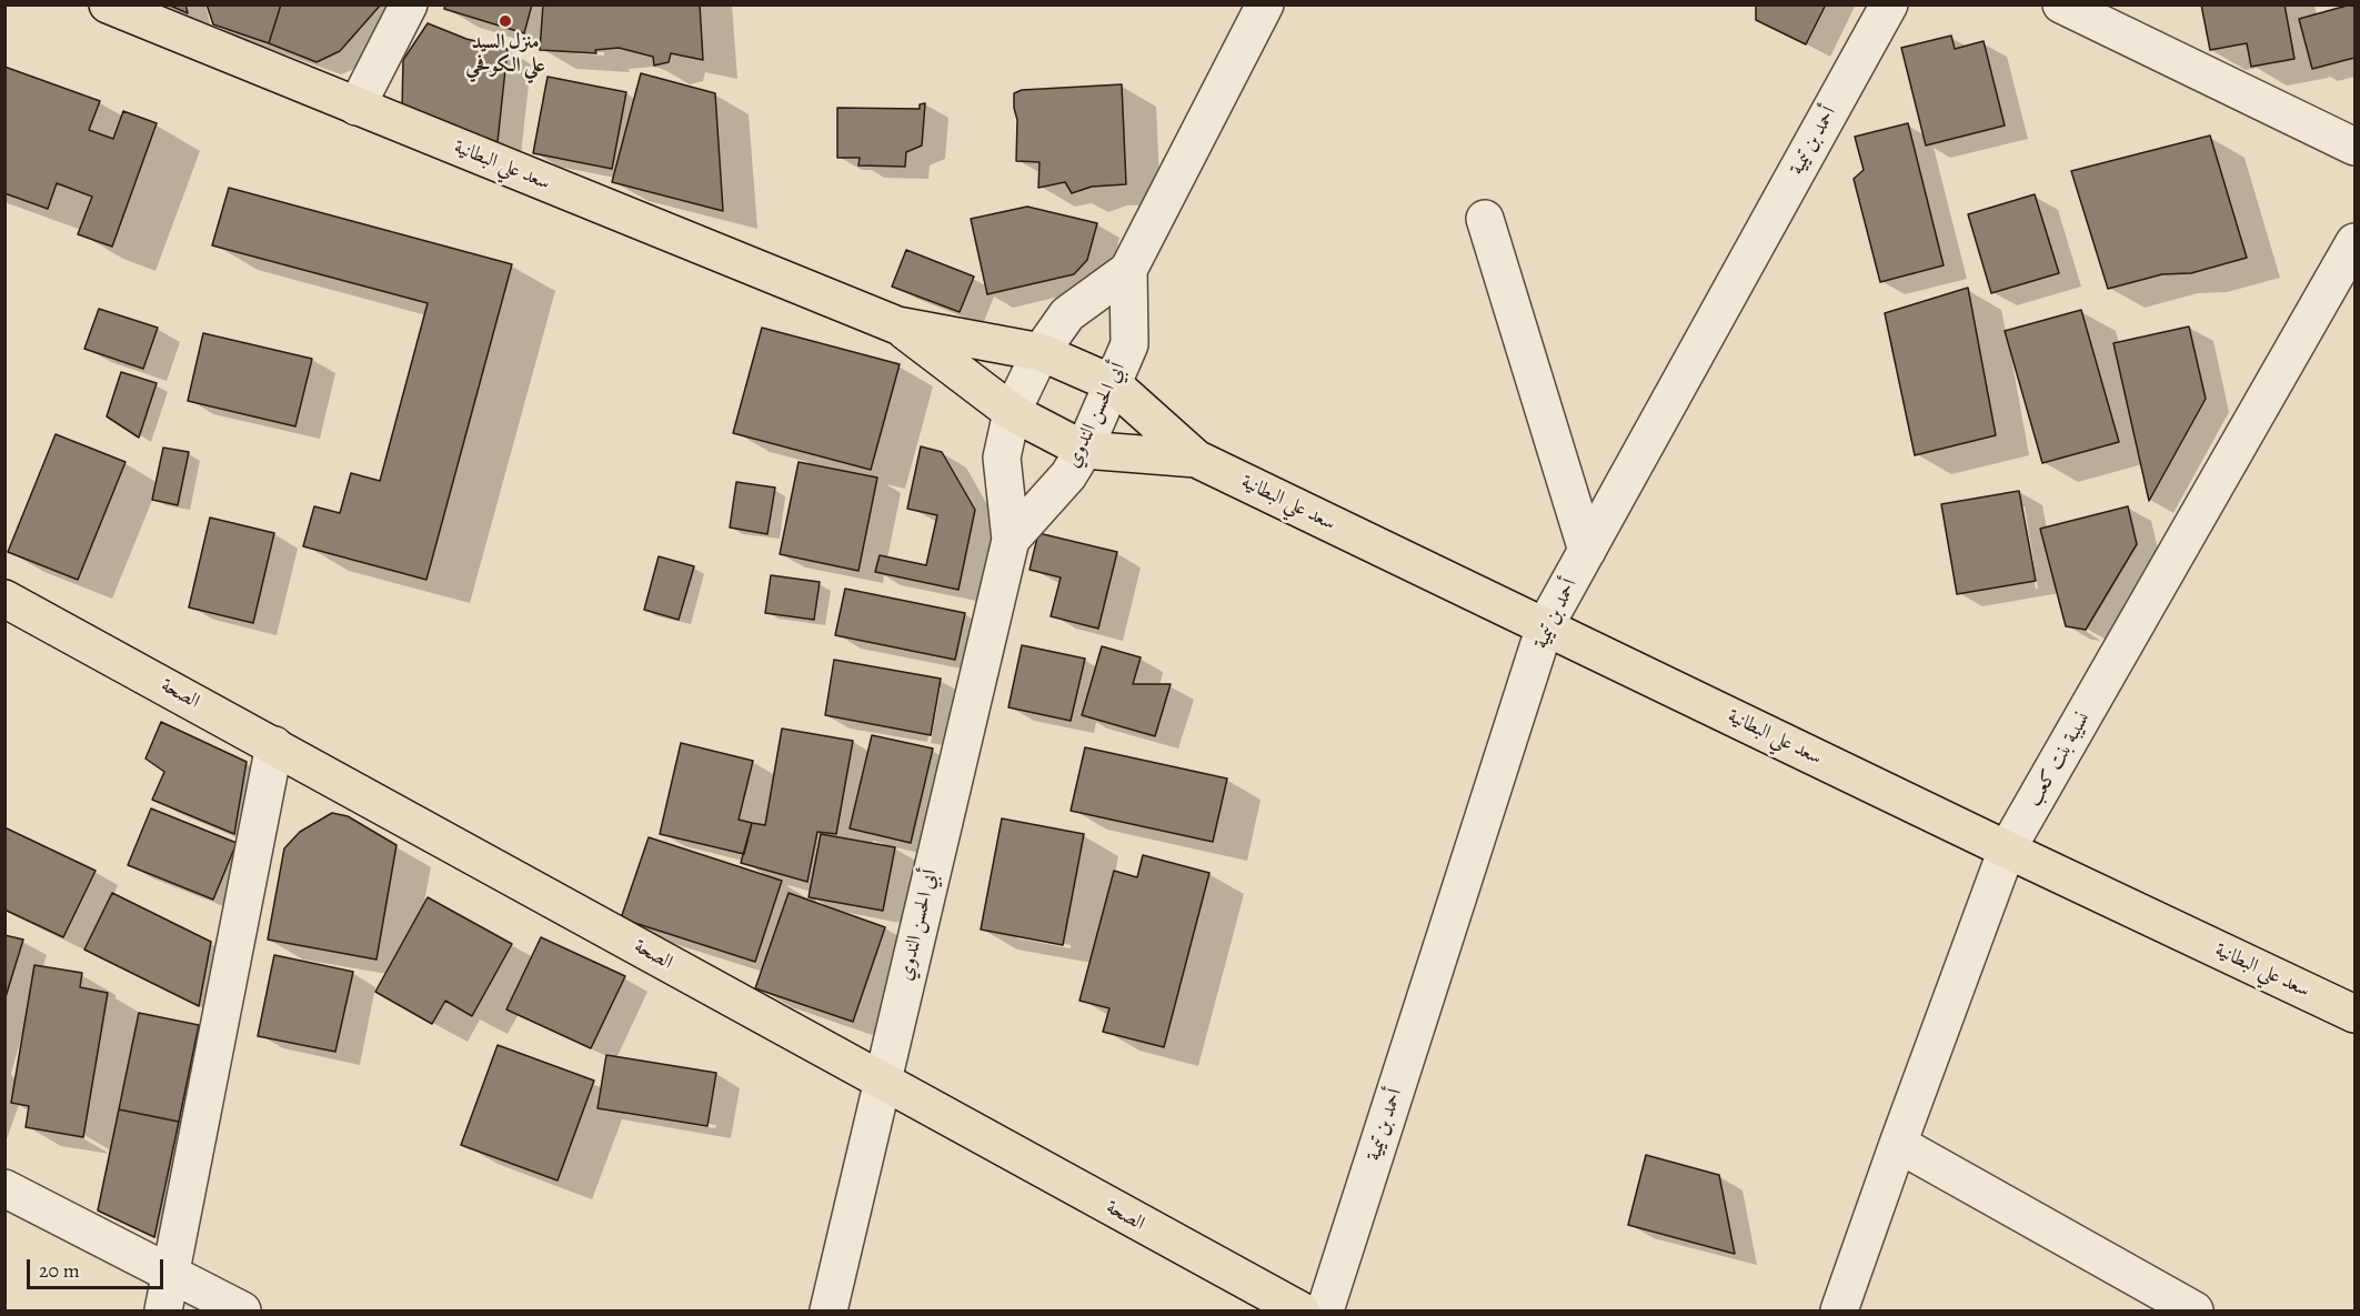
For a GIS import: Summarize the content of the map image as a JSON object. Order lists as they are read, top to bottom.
{
  "streets": {
    "main road": ["سعد علي البطانية", "الصحة"],
    "street": ["أحمد بن تيمية", "أبي الحسن الندوي", "نسيبة بنت كعب"]
  },
  "crossings": [
    ["أحمد بن تيمية", "سعد علي البطانية"],
    ["سعد علي البطانية", "أبي الحسن الندوي"],
    ["سعد علي البطانية", "نسيبة بنت كعب"],
    ["أبي الحسن الندوي", "الصحة"]
  ],
  "places": ["منزل السيد علي الكوفحي"],
  "scale_bar": "20 m"
}
